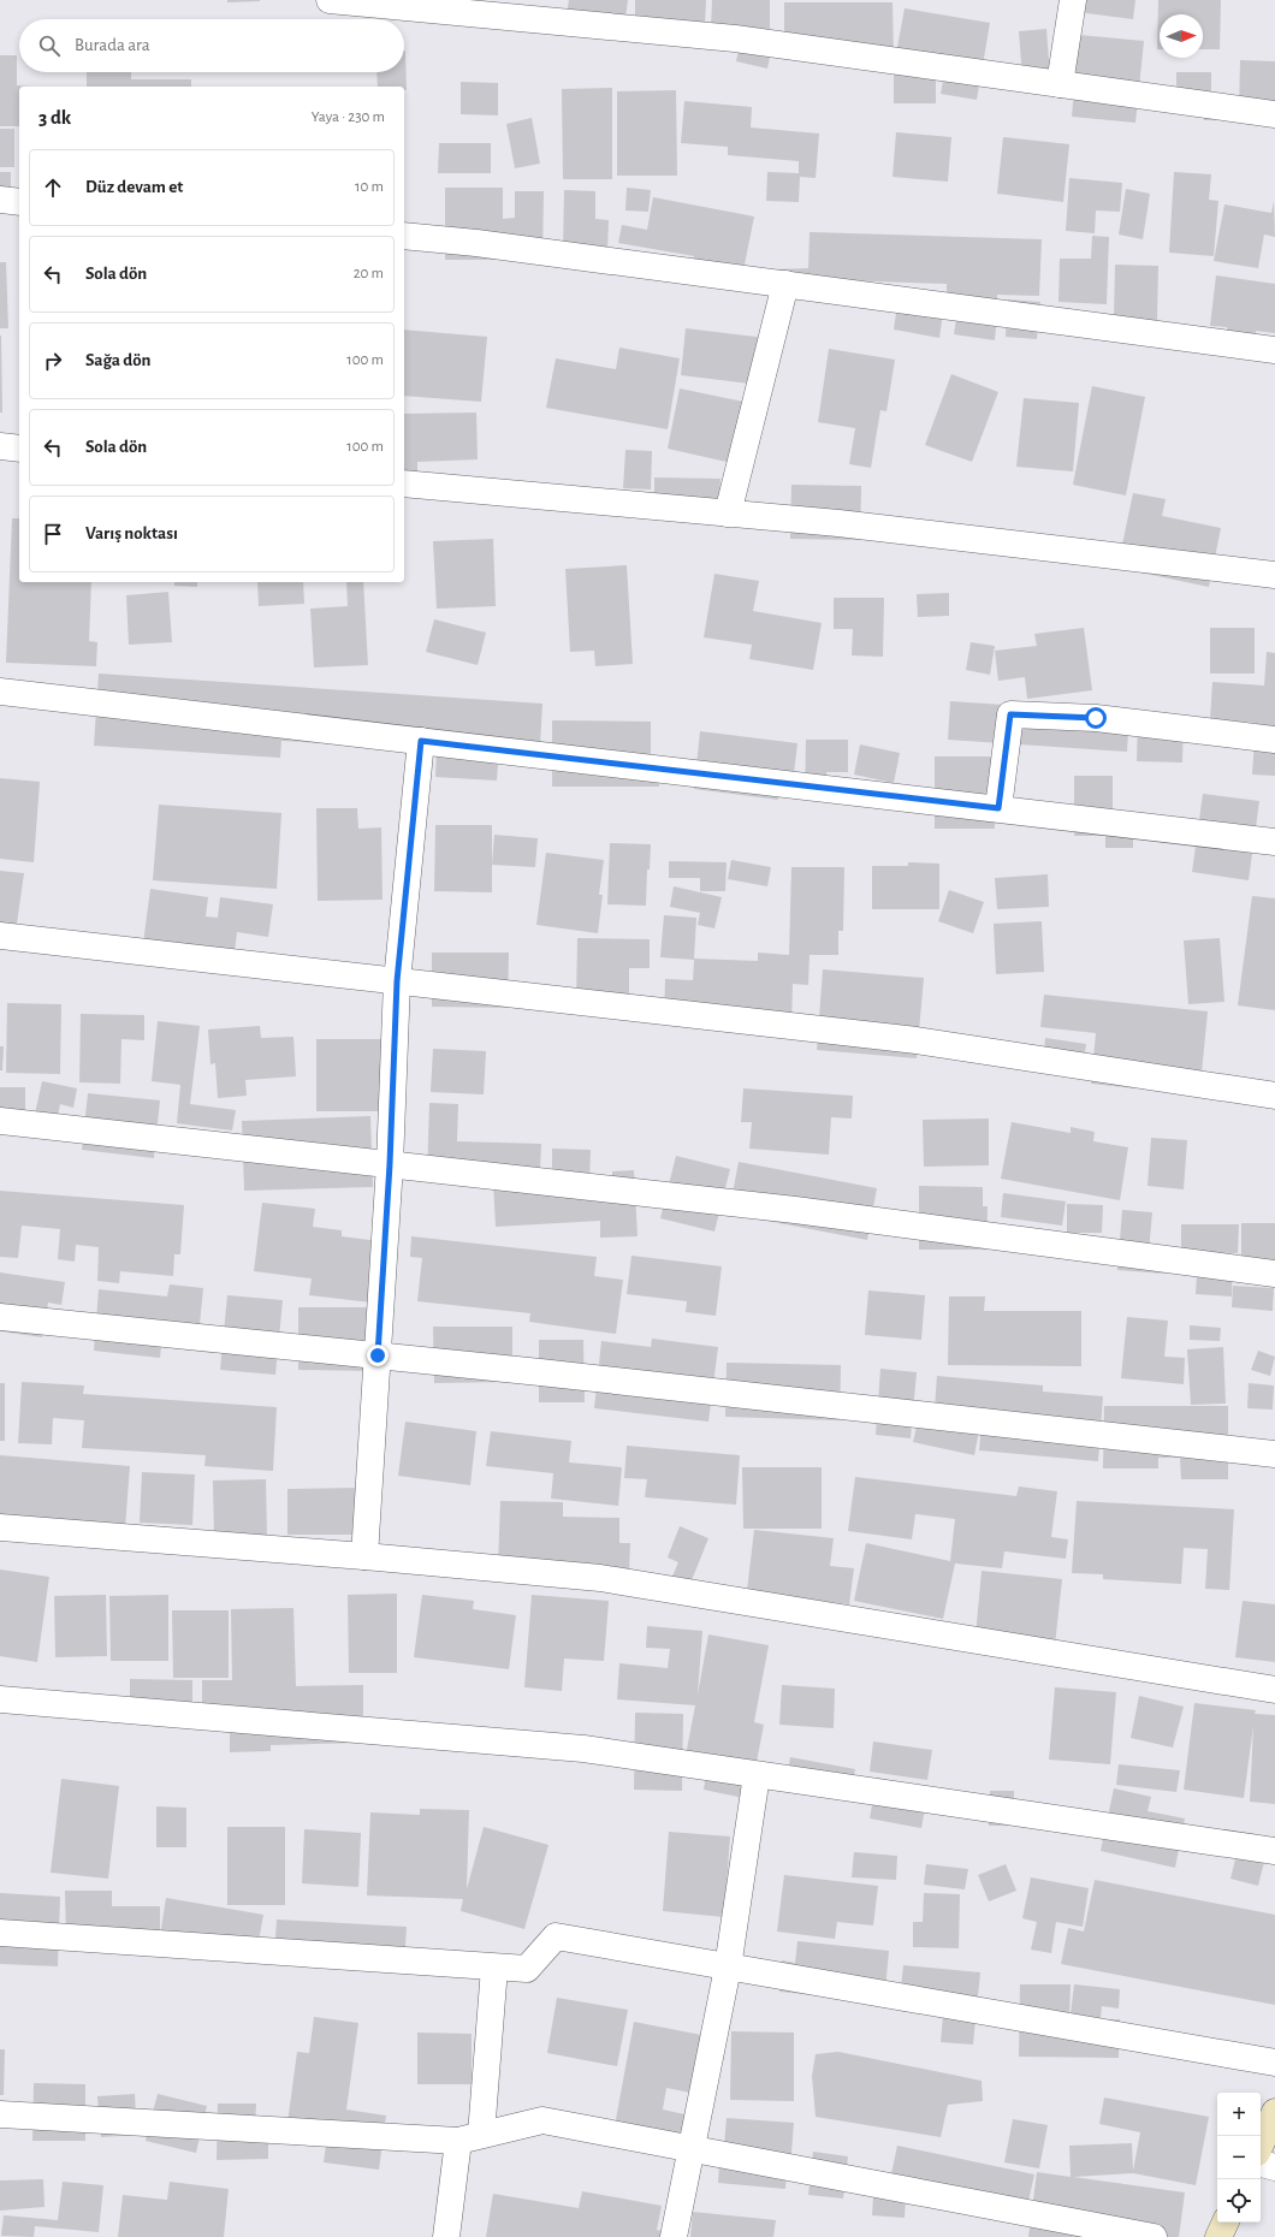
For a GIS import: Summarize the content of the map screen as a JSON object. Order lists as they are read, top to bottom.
{
  "north": "right",
  "page": {
    "search": "Burada ara",
    "heading": ["3 dk", "Yaya · 230 m"],
    "list": [
      ["Düz devam et", "10 m"],
      ["Sola dön", "20 m"],
      ["Sağa dön", "100 m"],
      ["Sola dön", "100 m"],
      "Varış noktası"
    ],
    "map_buttons": ["+", "−"]
  }
}
